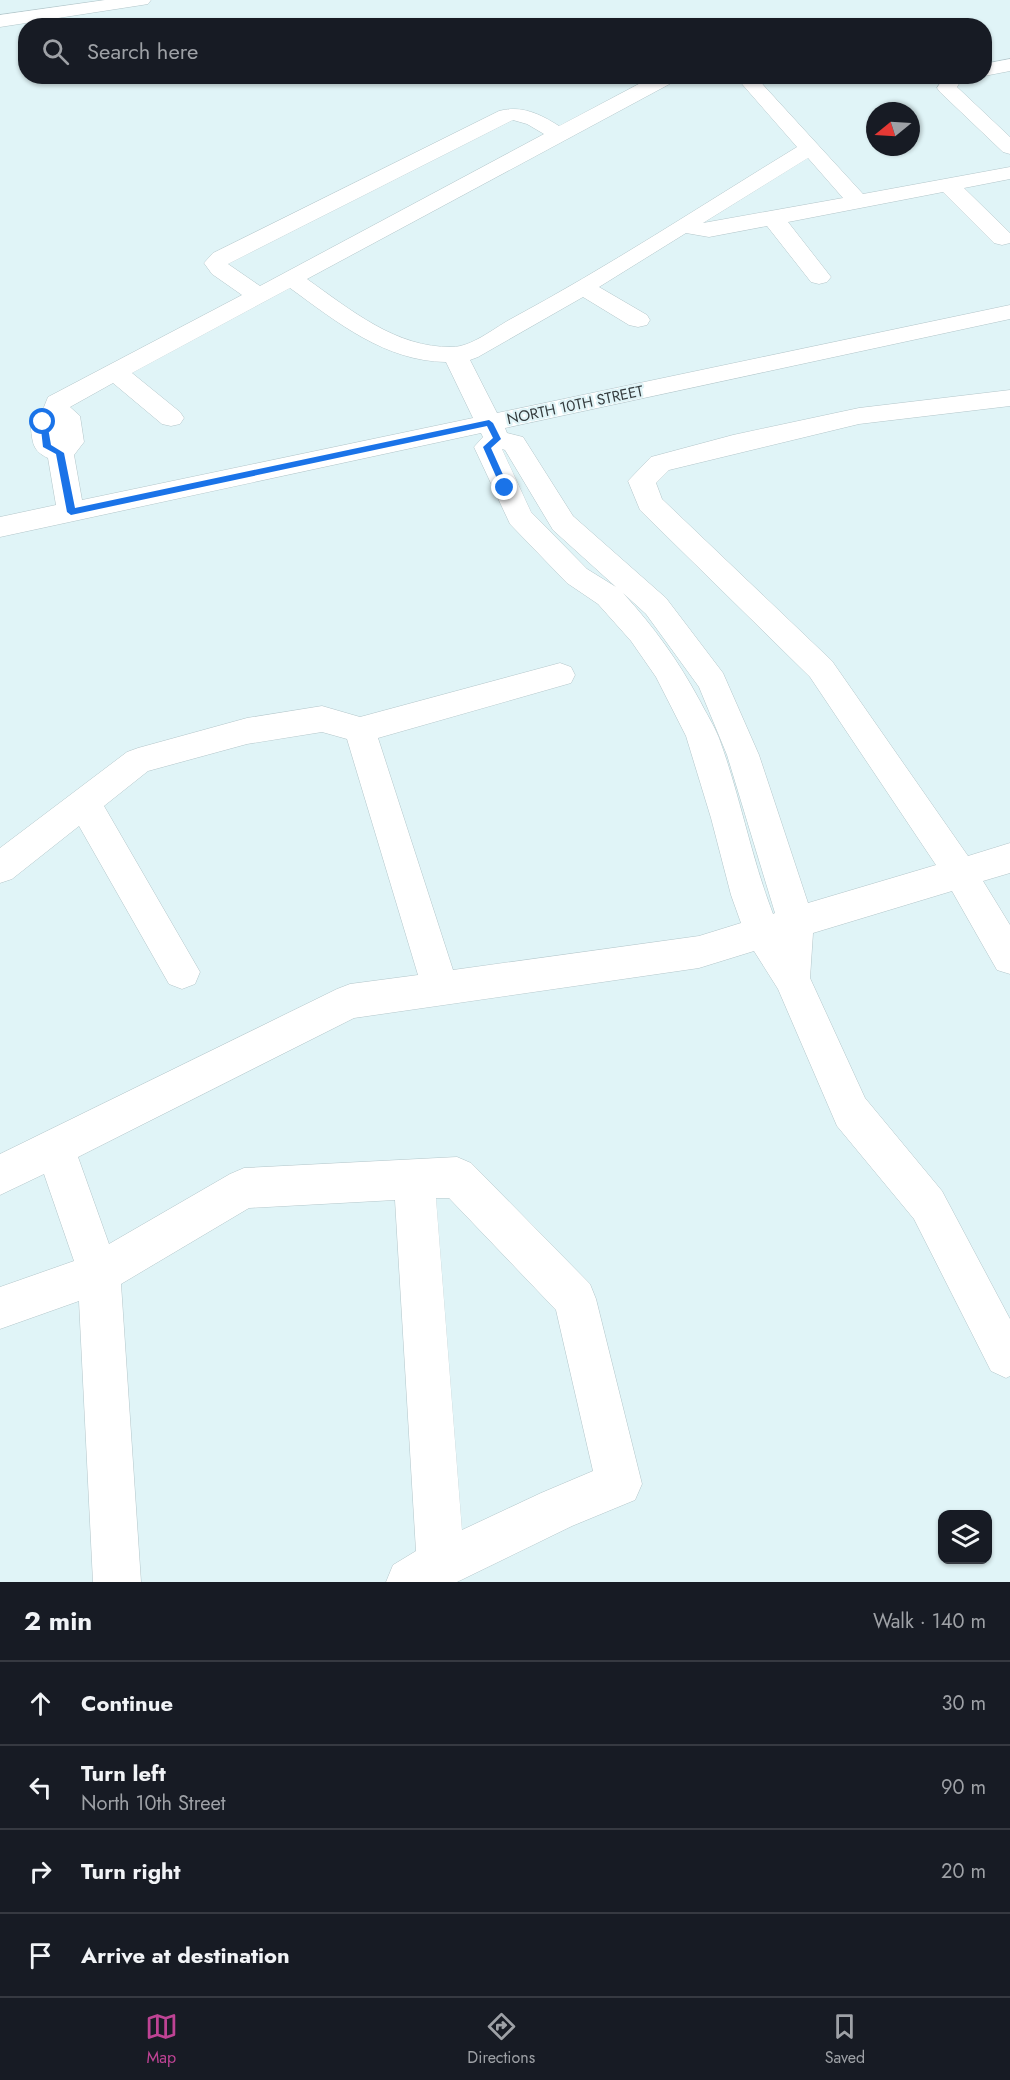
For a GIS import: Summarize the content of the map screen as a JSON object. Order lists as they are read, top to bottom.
{
  "streets": {
    "street": ["NORTH 10TH STREET"]
  },
  "north": "left",
  "page": {
    "search": "Search here",
    "heading": ["2 min", "Walk · 140 m"],
    "list": [
      ["Continue", "30 m"],
      ["Turn left", "North 10th Street", "90 m"],
      ["Turn right", "20 m"],
      "Arrive at destination"
    ],
    "nav": ["Map", "Directions", "Saved"]
  }
}
